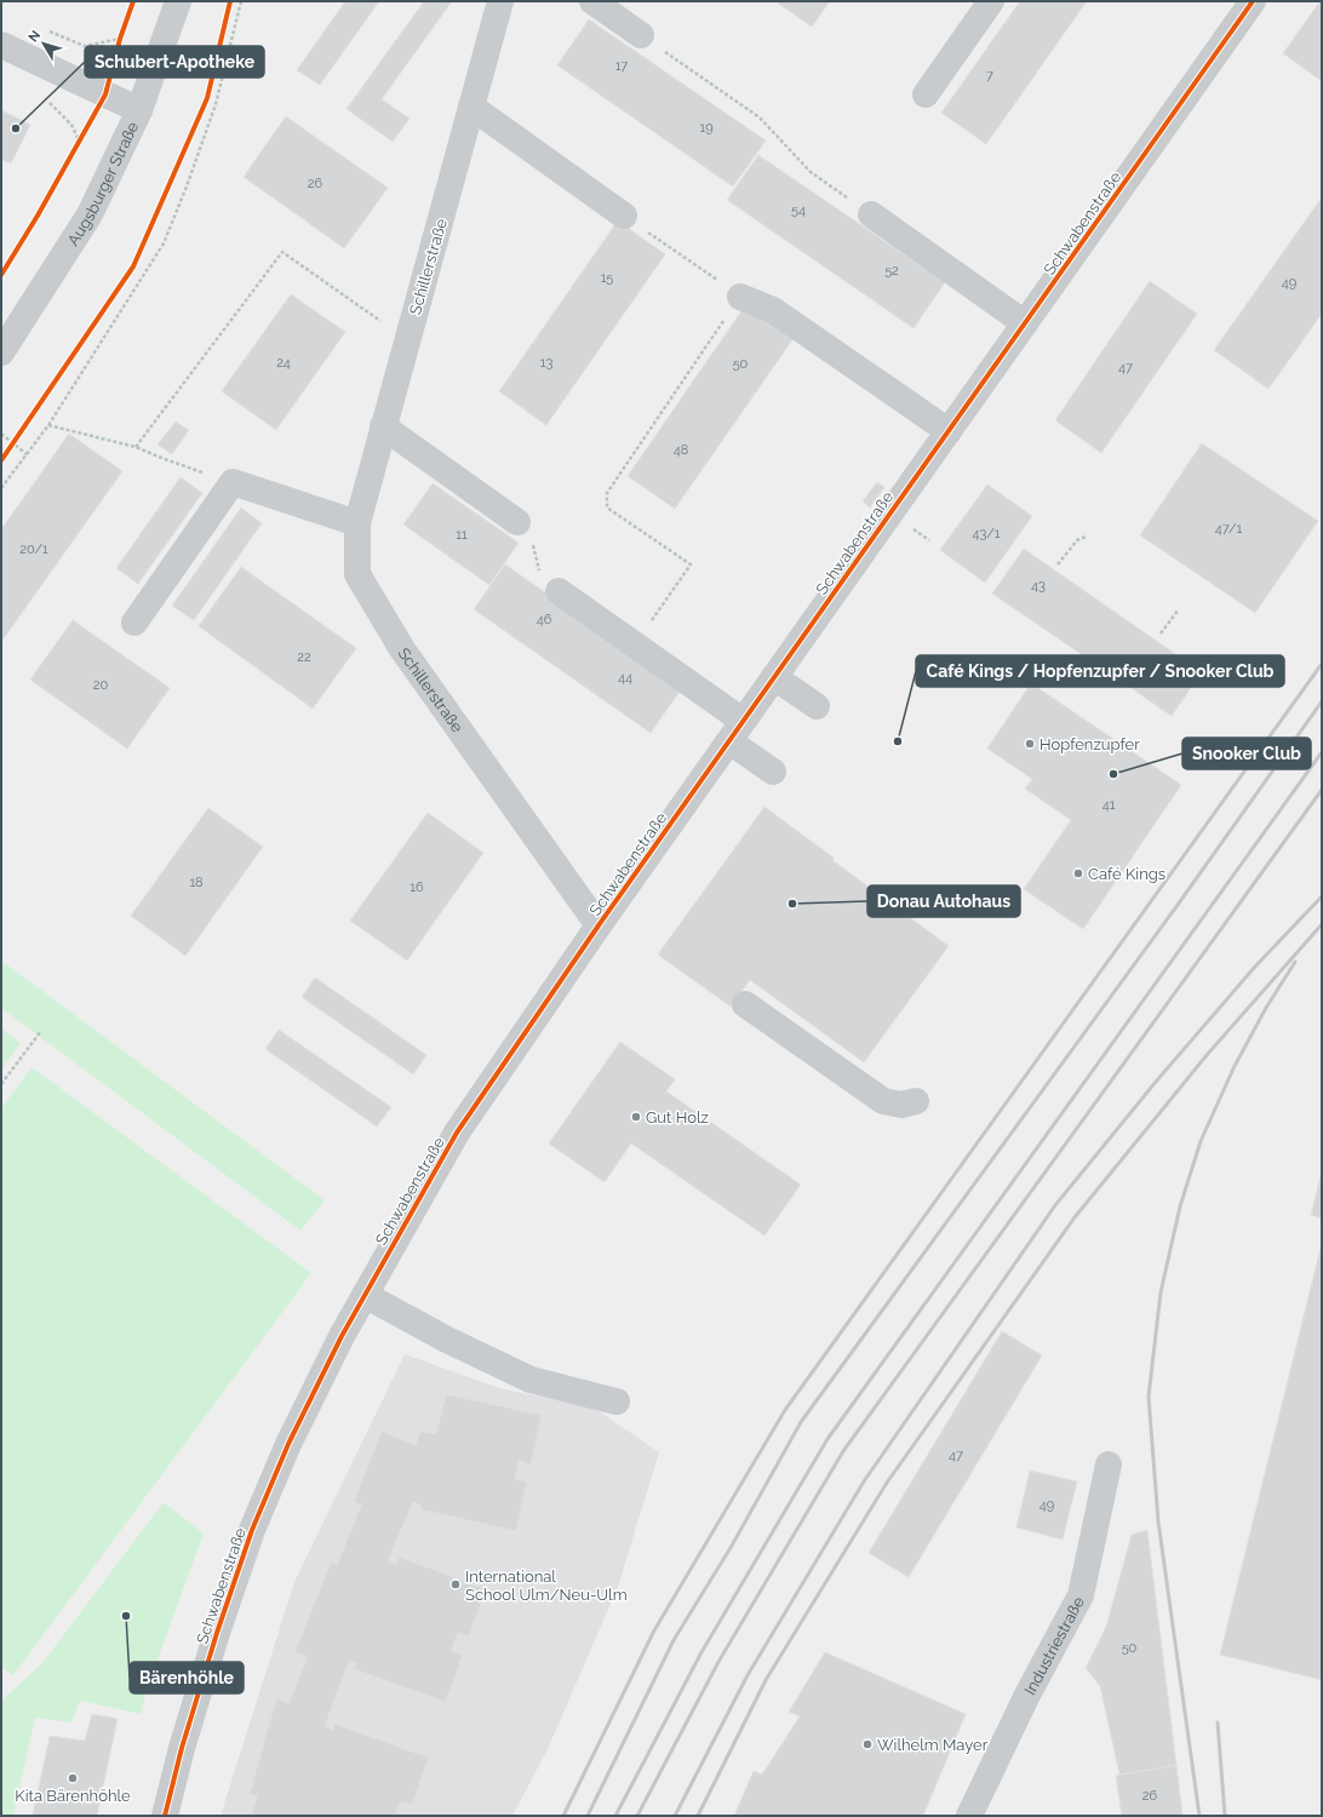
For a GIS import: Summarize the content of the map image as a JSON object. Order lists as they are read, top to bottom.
{
  "streets": {
    "street": [
      "Augsburger Straße",
      "Schwabenstraße",
      "Schillerstraße",
      "Industriestraße"
    ]
  },
  "crossings": [
    ["Schwabenstraße", "Schillerstraße"]
  ],
  "places": [
    "Schubert-Apotheke",
    "Café Kings / Hopfenzupfer / Snooker Club",
    "Hopfenzupfer",
    "Snooker Club",
    "Café Kings",
    "Donau Autohaus",
    "Gut Holz",
    "International School Ulm/Neu-Ulm",
    "Bärenhöhle",
    "Wilhelm Mayer",
    "Kita Bärenhöhle"
  ],
  "house_numbers": [
    "17",
    "7",
    "19",
    "26",
    "54",
    "52",
    "15",
    "49",
    "24",
    "13",
    "50",
    "47",
    "48",
    "47/1",
    "43/1",
    "11",
    "20/1",
    "43",
    "46",
    "22",
    "44",
    "20",
    "41",
    "18",
    "16",
    "47",
    "49",
    "50",
    "26"
  ],
  "north": "top left"
}
